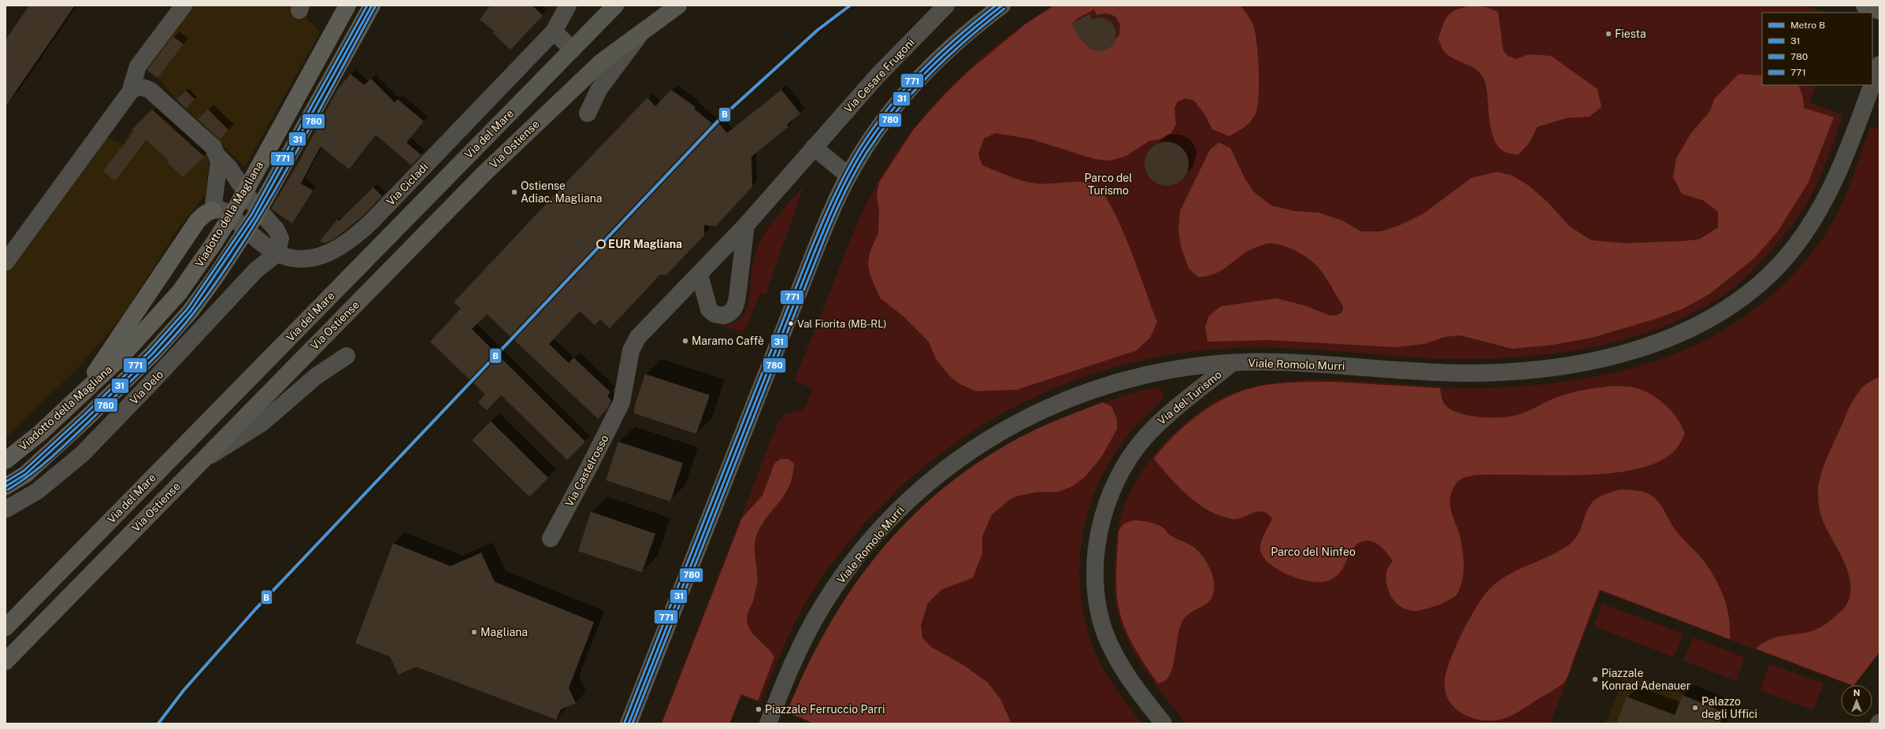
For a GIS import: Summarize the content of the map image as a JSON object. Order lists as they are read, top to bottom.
{
  "streets": {
    "highway": ["Viadotto della Magliana"],
    "main road": ["Via del Mare", "Via Ostiense"],
    "street": [
      "Via Cesare Frugoni",
      "Via Cicladi",
      "Viale Romolo Murri",
      "Via Delo",
      "Via del Turismo",
      "Via Castelrosso"
    ]
  },
  "crossings": [
    ["Via Cesare Frugoni", "Via Castelrosso"],
    ["Via Cicladi", "Via Delo"],
    ["Viale Romolo Murri", "Via del Turismo"]
  ],
  "parks": ["Parco del Turismo", "Parco del Ninfeo"],
  "places": [
    "Fiesta",
    "Ostiense Adiac. Magliana",
    "EUR Magliana",
    "Val Fiorita (MB-RL)",
    "Maramo Caffè",
    "Magliana",
    "Piazzale Konrad Adenauer",
    "Palazzo degli Uffici",
    "Piazzale Ferruccio Parri"
  ],
  "lines": [
    "metro line B",
    "transit line 31",
    "transit line 771",
    "transit line 780"
  ],
  "legend": [
    "Metro B",
    "31",
    "780",
    "771"
  ],
  "north": "top"
}
